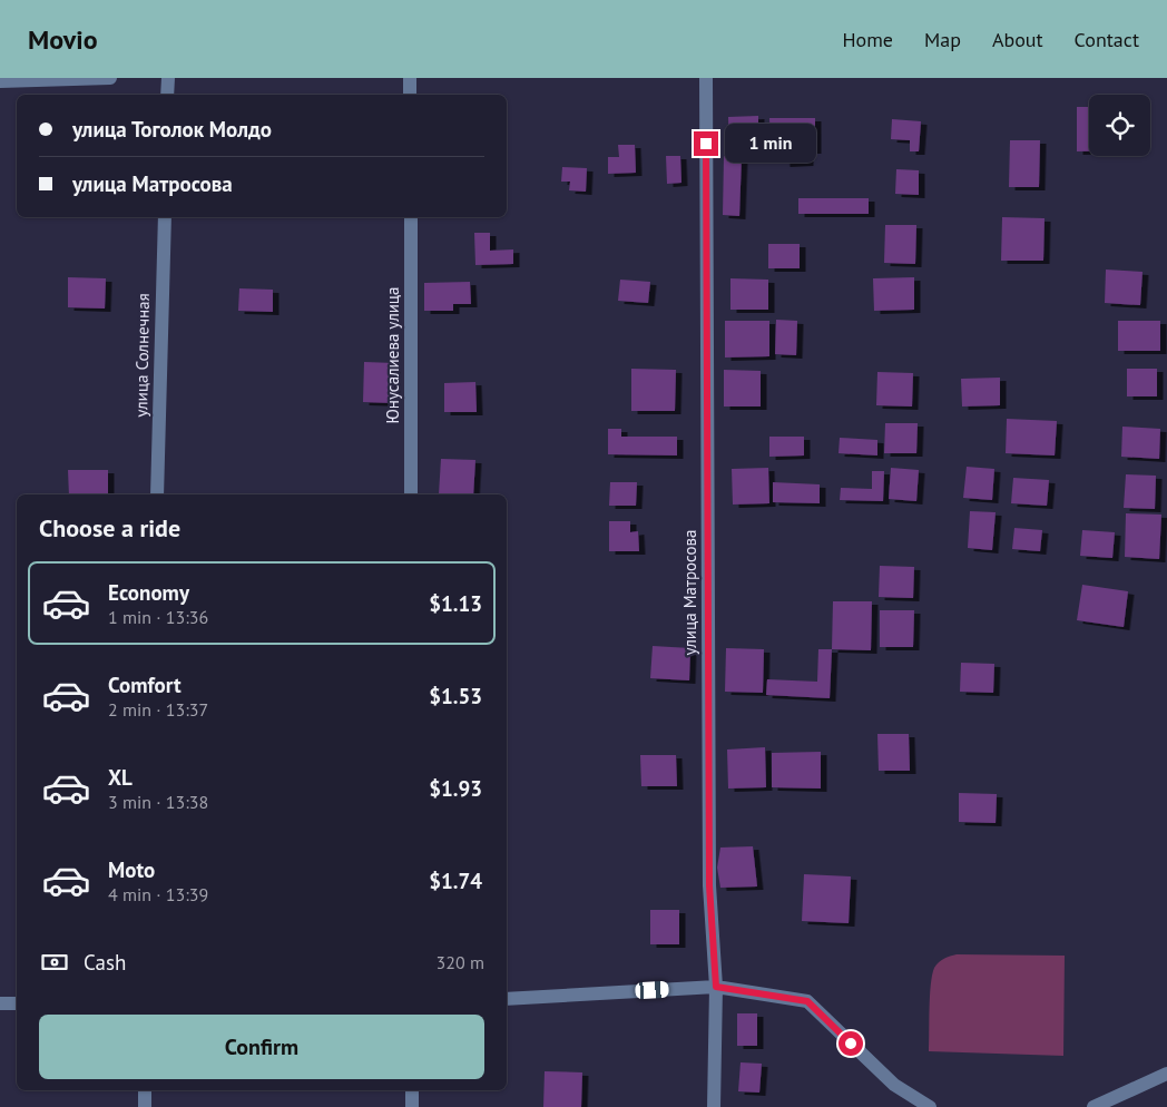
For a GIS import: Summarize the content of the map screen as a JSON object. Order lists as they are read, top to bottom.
{
  "streets": {
    "street": ["улица Солнечная", "Юнусалиева улица", "улица Матросова"]
  },
  "page": {
    "header": "Movio",
    "nav": [
      "Home",
      "Map",
      "About",
      "Contact"
    ],
    "banner": ["улица Тоголок Молдо", "улица Матросова"],
    "bubble": "1 min",
    "heading": "Choose a ride",
    "list": [
      {
        "name": "Economy",
        "note": "1 min · 13:36",
        "value": "$1.13"
      },
      {
        "name": "Comfort",
        "note": "2 min · 13:37",
        "value": "$1.53"
      },
      {
        "name": "XL",
        "note": "3 min · 13:38",
        "value": "$1.93"
      },
      {
        "name": "Moto",
        "note": "4 min · 13:39",
        "value": "$1.74"
      }
    ],
    "pay": ["Cash", "320 m"],
    "buttons": "Confirm"
  }
}
